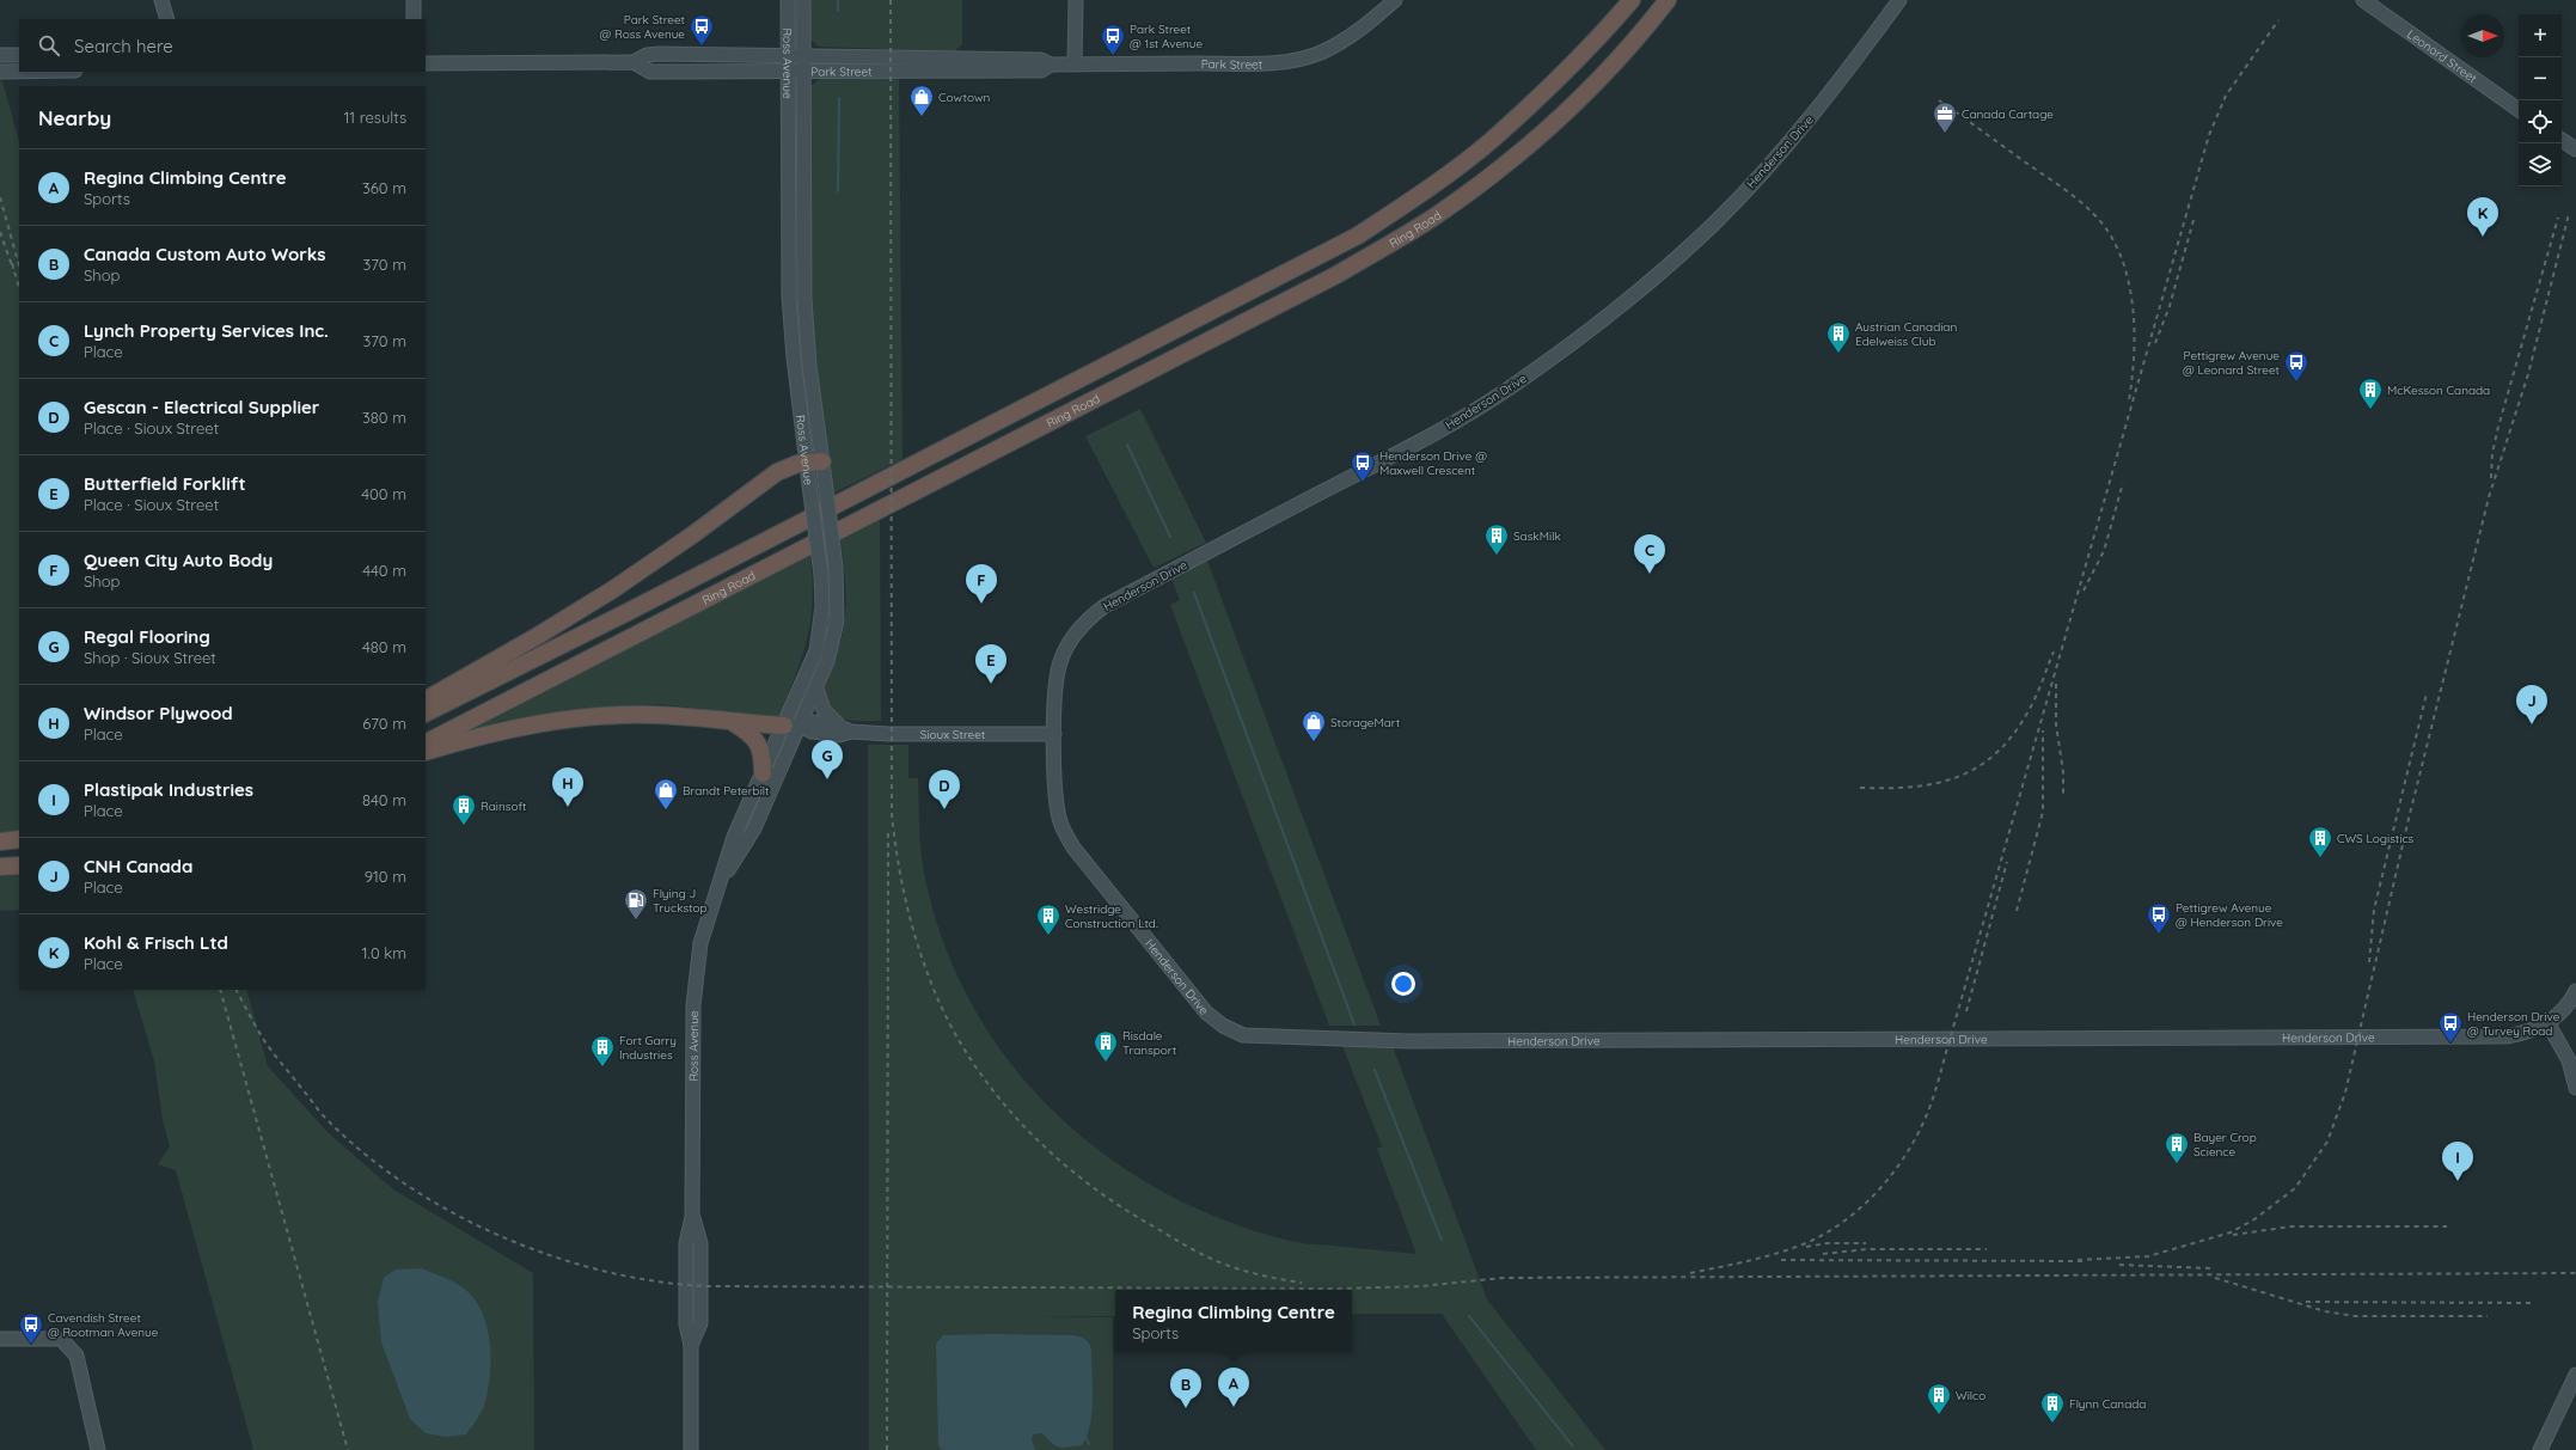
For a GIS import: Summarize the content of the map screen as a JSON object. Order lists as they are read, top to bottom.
{
  "streets": {
    "highway": ["Ring Road"],
    "street": [
      "Leonard Street",
      "Ross Avenue",
      "Park Street",
      "Henderson Drive",
      "Sioux Street"
    ]
  },
  "crossings": [
    ["Ross Avenue", "Park Street"],
    ["Ross Avenue", "Sioux Street"],
    ["Henderson Drive", "Sioux Street"]
  ],
  "places": {
    "bus stop": [
      "Park Street @ Ross Avenue",
      "Park Street @ 1st Avenue",
      "Pettigrew Avenue @ Leonard Street",
      "Henderson Drive @ Maxwell Crescent",
      "Pettigrew Avenue @ Henderson Drive",
      "Henderson Drive @ Turvey Road",
      "Cavendish Street @ Rootman Avenue"
    ],
    "shop": ["Cowtown", "StorageMart", "Brandt Peterbilt"],
    "office": ["Canada Cartage"],
    "building": [
      "Austrian Canadian Edelweiss Club",
      "McKesson Canada",
      "SaskMilk",
      "Rainsoft",
      "CWS Logistics",
      "Westridge Construction Ltd.",
      "Risdale Transport",
      "Fort Garry Industries",
      "Bayer Crop Science",
      "Wilco",
      "Flynn Canada"
    ],
    "fuel station": ["Flying J Truckstop"]
  },
  "north": "right",
  "page": {
    "map_buttons": ["+", "−"],
    "search": "Search here",
    "heading": ["Nearby", "11 results"],
    "list": [
      {
        "mark": "A",
        "name": "Regina Climbing Centre",
        "note": "Sports",
        "value": "360 m"
      },
      {
        "mark": "B",
        "name": "Canada Custom Auto Works",
        "note": "Shop",
        "value": "370 m"
      },
      {
        "mark": "C",
        "name": "Lynch Property Services Inc.",
        "note": "Place",
        "value": "370 m"
      },
      {
        "mark": "D",
        "name": "Gescan - Electrical Supplier",
        "note": "Place · Sioux Street",
        "value": "380 m"
      },
      {
        "mark": "E",
        "name": "Butterfield Forklift",
        "note": "Place · Sioux Street",
        "value": "400 m"
      },
      {
        "mark": "F",
        "name": "Queen City Auto Body",
        "note": "Shop",
        "value": "440 m"
      },
      {
        "mark": "G",
        "name": "Regal Flooring",
        "note": "Shop · Sioux Street",
        "value": "480 m"
      },
      {
        "mark": "H",
        "name": "Windsor Plywood",
        "note": "Place",
        "value": "670 m"
      },
      {
        "mark": "I",
        "name": "Plastipak Industries",
        "note": "Place",
        "value": "840 m"
      },
      {
        "mark": "J",
        "name": "CNH Canada",
        "note": "Place",
        "value": "910 m"
      },
      {
        "mark": "K",
        "name": "Kohl & Frisch Ltd",
        "note": "Place",
        "value": "1.0 km"
      }
    ],
    "pins": [
      "K",
      "C",
      "F",
      "E",
      "J",
      "G",
      "H",
      "D",
      "I",
      "A",
      "B"
    ],
    "popup": ["Regina Climbing Centre", "Sports"]
  }
}
